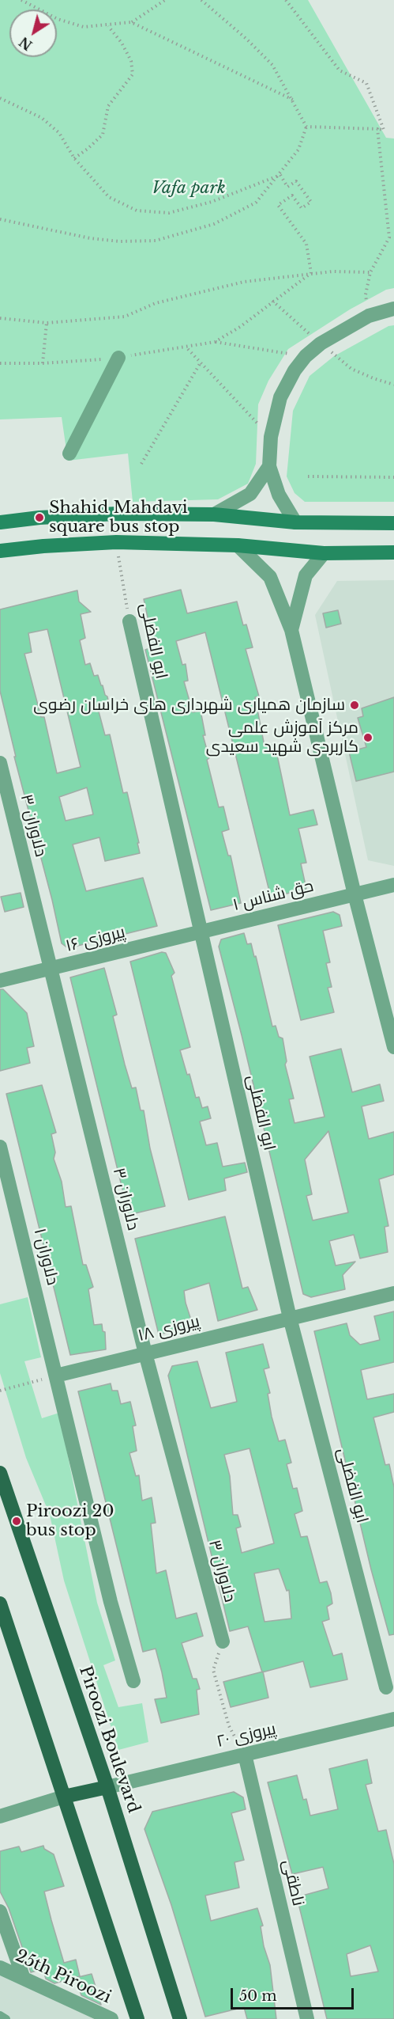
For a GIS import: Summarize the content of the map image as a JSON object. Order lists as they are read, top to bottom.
{
  "streets": {
    "main road": ["Piroozi Boulevard"],
    "street": [
      "ابو الفضلی",
      "دلاوران ۳",
      "حق شناس ۱",
      "پیروزی ۱۶",
      "دلاوران ۱",
      "پیروزی ۱۸",
      "پیروزی ۲۰",
      "ناطقی",
      "25th Piroozi"
    ]
  },
  "crossings": [
    ["ابو الفضلی", "حق شناس ۱"],
    ["ابو الفضلی", "پیروزی ۱۶"],
    ["ابو الفضلی", "پیروزی ۱۸"],
    ["دلاوران ۳", "پیروزی ۱۶"],
    ["دلاوران ۳", "پیروزی ۱۸"],
    ["حق شناس ۱", "پیروزی ۱۶"],
    ["دلاوران ۱", "پیروزی ۱۸"],
    ["پیروزی ۲۰", "Piroozi Boulevard"],
    ["پیروزی ۲۰", "ناطقی"]
  ],
  "parks": ["Vafa park"],
  "places": [
    "Shahid Mahdavi square bus stop",
    "سازمان همیاری شهرداری های خراسان رضوی",
    "مرکز آموزش علمی کاربردی شهید سعیدی",
    "Piroozi 20 bus stop"
  ],
  "scale_bar": "50 m",
  "north": "bottom left"
}
